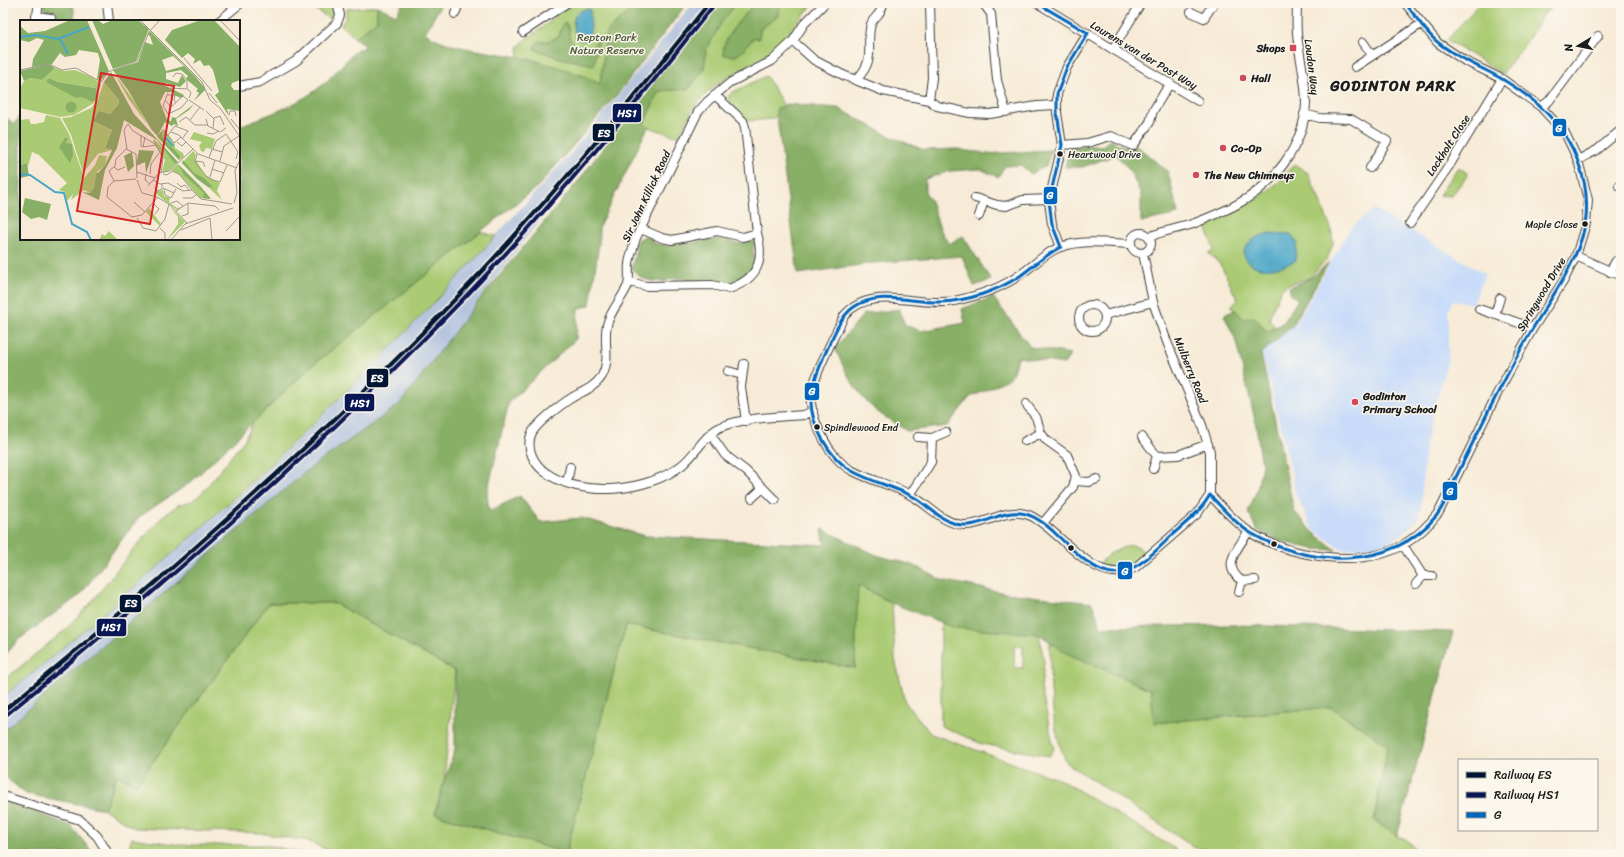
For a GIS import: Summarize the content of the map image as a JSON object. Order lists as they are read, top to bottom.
{
  "streets": {
    "street": [
      "Laurens van der Post Way",
      "Loudon Way",
      "Lockholt Close",
      "Sir John Killick Road",
      "Springwood Drive",
      "Mulberry Road"
    ]
  },
  "crossings": [
    ["Loudon Way", "Mulberry Road"],
    ["Lockholt Close", "Springwood Drive"],
    ["Springwood Drive", "Mulberry Road"]
  ],
  "districts": ["GODINTON PARK"],
  "parks": ["Repton Park Nature Reserve"],
  "places": {
    "transit": ["Shops"],
    "other": [
      "Hall",
      "Co-Op",
      "Heartwood Drive",
      "The New Chimneys",
      "Maple Close",
      "Godinton Primary School",
      "Spindlewood End"
    ]
  },
  "lines": ["rail line ES", "transit line G", "rail line HS1"],
  "legend": ["Railway ES", "Railway HS1", "G"],
  "north": "left"
}
